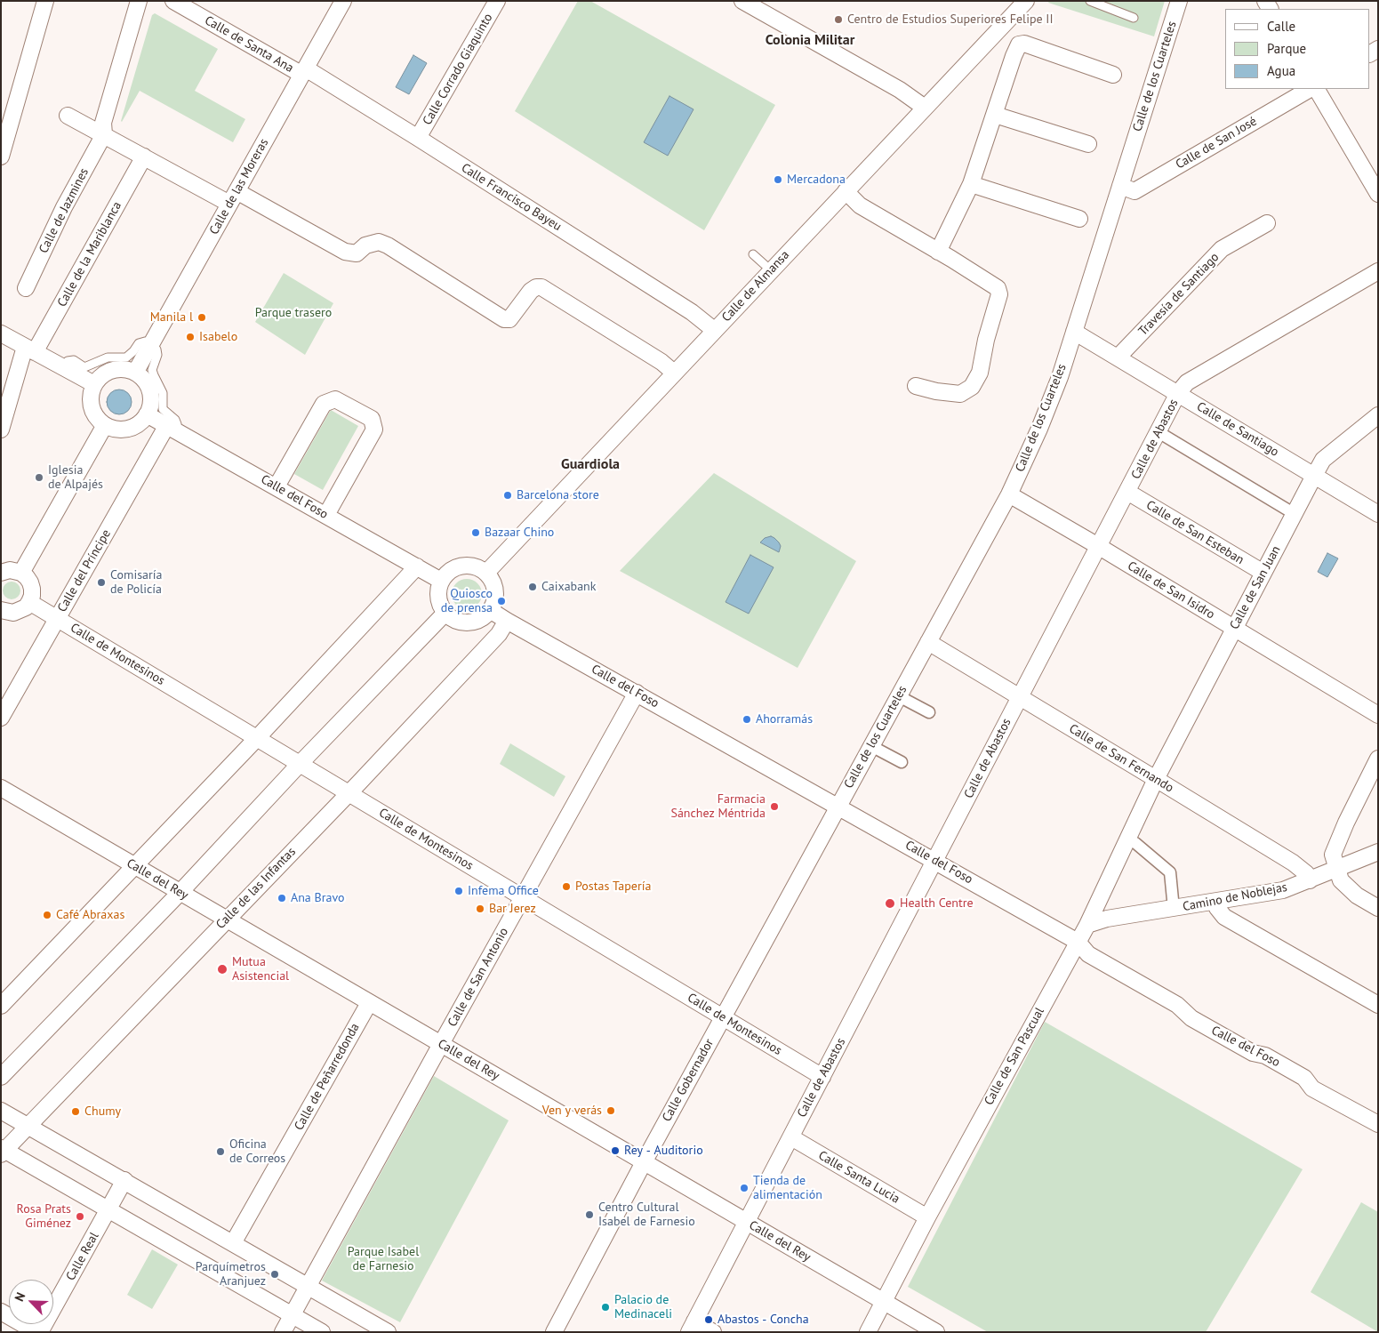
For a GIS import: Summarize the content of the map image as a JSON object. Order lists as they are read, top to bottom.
{
  "streets": {
    "street": [
      "Calle de Santa Ana",
      "Calle Corrado Giaquinto",
      "Calle de los Cuarteles",
      "Calle de San José",
      "Calle de las Moreras",
      "Calle Francisco Bayeu",
      "Calle de Jazmines",
      "Calle de la Mariblanca",
      "Calle de Almansa",
      "Travesía de Santiago",
      "Calle de Santiago",
      "Calle de Abastos",
      "Calle del Foso",
      "Calle de San Esteban",
      "Calle del Príncipe",
      "Calle de San Juan",
      "Calle de San Isidro",
      "Calle de Montesinos",
      "Calle de San Fernando",
      "Calle del Rey",
      "Calle de las Infantas",
      "Camino de Noblejas",
      "Calle de San Antonio",
      "Calle de San Pascual",
      "Calle de Peñarredonda",
      "Calle Gobernador",
      "Calle Santa Lucia",
      "Calle Real"
    ]
  },
  "crossings": [
    ["Calle de Santa Ana", "Calle de las Moreras"],
    ["Calle de Santa Ana", "Calle Francisco Bayeu"],
    ["Calle Corrado Giaquinto", "Calle Francisco Bayeu"],
    ["Calle de los Cuarteles", "Calle de San José"],
    ["Calle de los Cuarteles", "Calle de Santiago"],
    ["Calle de los Cuarteles", "Calle del Foso"],
    ["Calle de los Cuarteles", "Calle de San Isidro"],
    ["Calle de los Cuarteles", "Calle de San Fernando"],
    ["Calle de los Cuarteles", "Calle Gobernador"],
    ["Calle de las Moreras", "Calle Francisco Bayeu"],
    ["Calle de las Moreras", "Calle del Foso"],
    ["Calle Francisco Bayeu", "Calle de Almansa"],
    ["Calle de Almansa", "Calle del Foso"],
    ["Travesía de Santiago", "Calle de Santiago"],
    ["Calle de Santiago", "Calle de Abastos"],
    ["Calle de Santiago", "Calle de San Juan"],
    ["Calle de Abastos", "Calle del Foso"],
    ["Calle de Abastos", "Calle de San Esteban"],
    ["Calle de Abastos", "Calle de San Isidro"],
    ["Calle de Abastos", "Calle de Montesinos"],
    ["Calle de Abastos", "Calle de San Fernando"],
    ["Calle de Abastos", "Calle del Rey"],
    ["Calle de Abastos", "Calle Santa Lucia"],
    ["Calle del Foso", "Calle del Príncipe"],
    ["Calle del Foso", "Calle de las Infantas"],
    ["Calle del Foso", "Calle de San Antonio"],
    ["Calle del Foso", "Calle de San Pascual"],
    ["Calle del Foso", "Calle Gobernador"],
    ["Calle de San Esteban", "Calle de San Juan"],
    ["Calle del Príncipe", "Calle de Montesinos"],
    ["Calle de San Juan", "Calle de San Isidro"],
    ["Calle de San Juan", "Calle de San Fernando"],
    ["Calle de San Juan", "Calle de San Pascual"],
    ["Calle de Montesinos", "Calle de las Infantas"],
    ["Calle de Montesinos", "Calle de San Antonio"],
    ["Calle de Montesinos", "Calle Gobernador"],
    ["Calle de San Fernando", "Camino de Noblejas"],
    ["Calle de San Fernando", "Calle de San Pascual"],
    ["Calle del Rey", "Calle de las Infantas"],
    ["Calle del Rey", "Calle de San Antonio"],
    ["Calle del Rey", "Calle de San Pascual"],
    ["Calle del Rey", "Calle de Peñarredonda"],
    ["Calle del Rey", "Calle Gobernador"],
    ["Camino de Noblejas", "Calle de San Pascual"],
    ["Calle de San Pascual", "Calle Santa Lucia"]
  ],
  "districts": ["Colonia Militar", "Guardiola"],
  "parks": ["Parque trasero", "Parque Isabel de Farnesio"],
  "places": [
    "Centro de Estudios Superiores Felipe II",
    "Mercadona",
    "Manila l",
    "Isabelo",
    "Iglesia de Alpajés",
    "Barcelona store",
    "Bazaar Chino",
    "Comisaría de Policía",
    "Caixabank",
    "Quiosco de prensa",
    "Ahorramás",
    "Farmacia Sánchez Méntrida",
    "Postas Tapería",
    "Infema Office",
    "Ana Bravo",
    "Health Centre",
    "Bar Jerez",
    "Café Abraxas",
    "Mutua Asistencial",
    "Ven y verás",
    "Chumy",
    "Rey - Auditorio",
    "Oficina de Correos",
    "Tienda de alimentación",
    "Centro Cultural Isabel de Farnesio",
    "Rosa Prats Giménez",
    "Parquímetros Aranjuez",
    "Palacio de Medinaceli",
    "Abastos - Concha"
  ],
  "legend": ["Calle", "Parque", "Agua"],
  "north": "top left"
}
